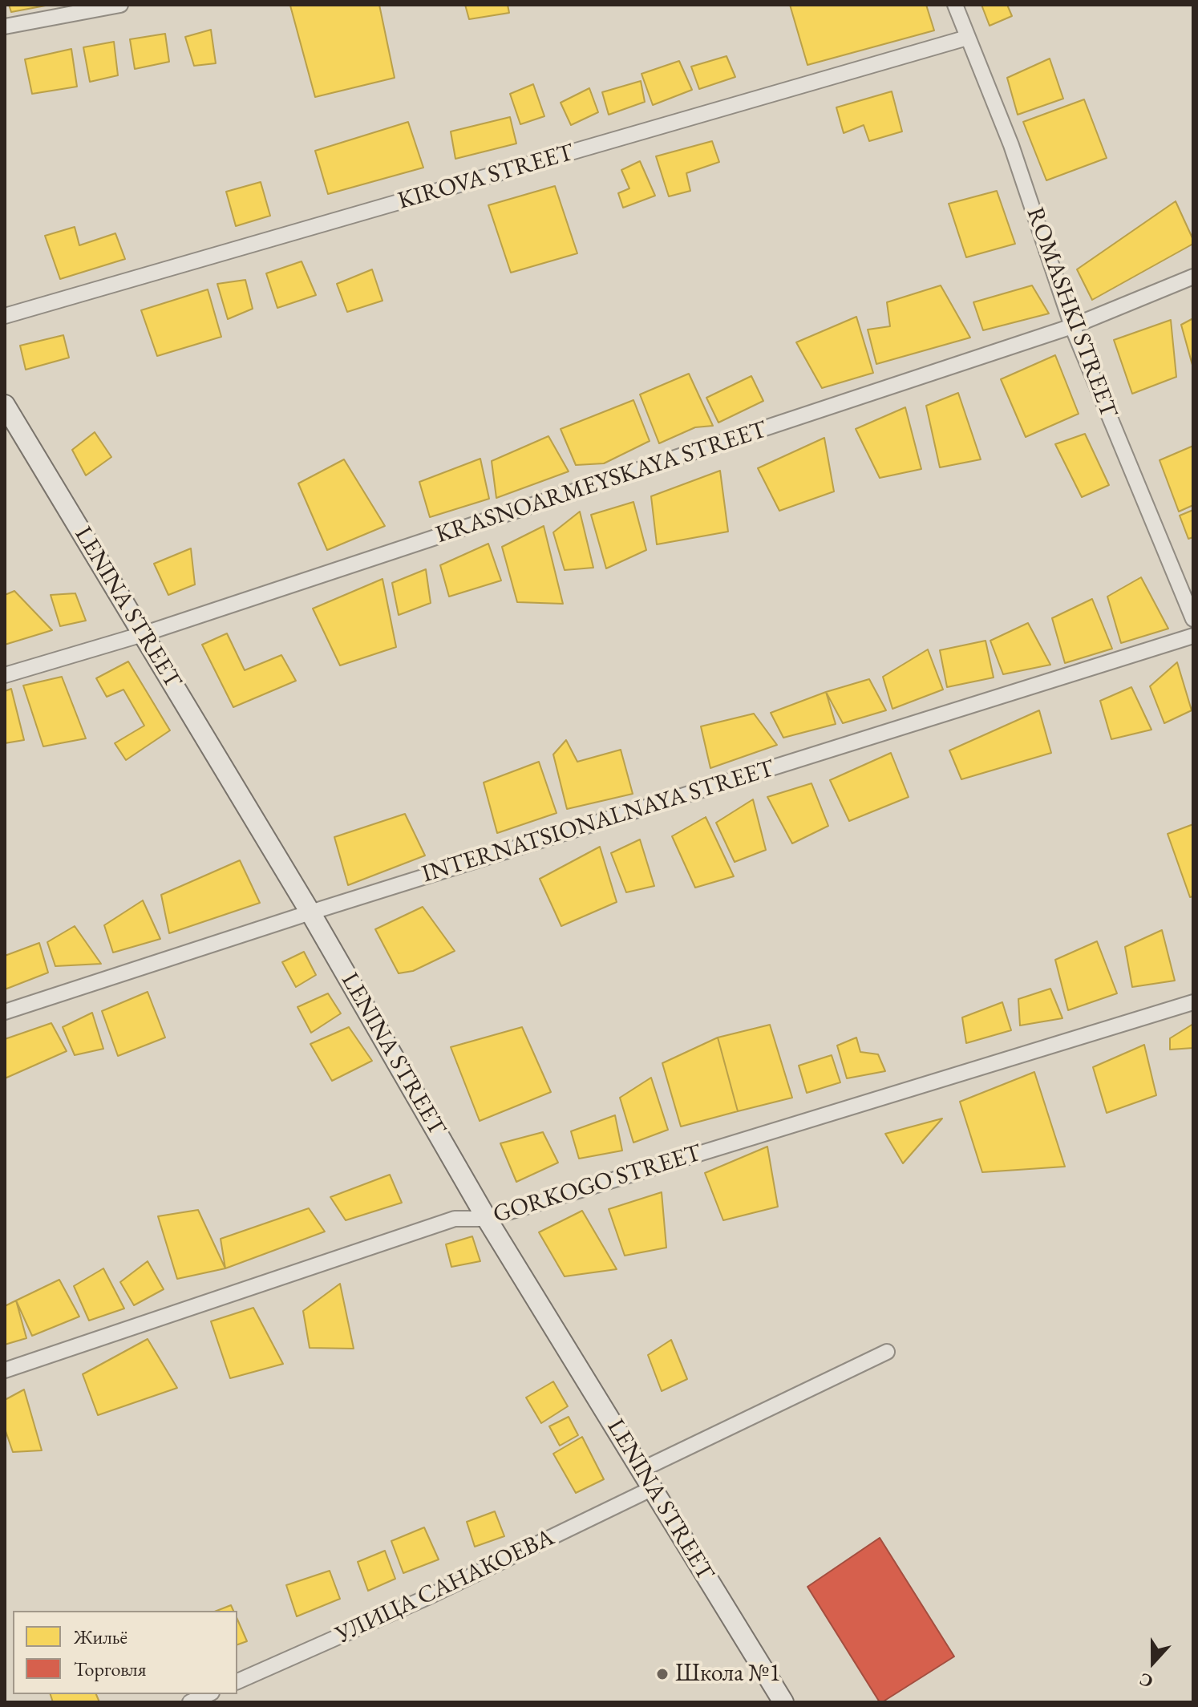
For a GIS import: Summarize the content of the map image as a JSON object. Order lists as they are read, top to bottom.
{
  "streets": {
    "street": [
      "KIROVA STREET",
      "ROMASHKI STREET",
      "KRASNOARMEYSKAYA STREET",
      "LENINA STREET",
      "INTERNATSIONALNAYA STREET",
      "GORKOGO STREET",
      "УЛИЦА САНАКОЕВА"
    ]
  },
  "crossings": [
    ["KIROVA STREET", "ROMASHKI STREET"],
    ["ROMASHKI STREET", "KRASNOARMEYSKAYA STREET"],
    ["KRASNOARMEYSKAYA STREET", "LENINA STREET"],
    ["LENINA STREET", "INTERNATSIONALNAYA STREET"],
    ["LENINA STREET", "GORKOGO STREET"],
    ["LENINA STREET", "УЛИЦА САНАКОЕВА"]
  ],
  "places": ["Школа №1"],
  "legend": ["Жильё", "Торговля"],
  "north": "bottom"
}
